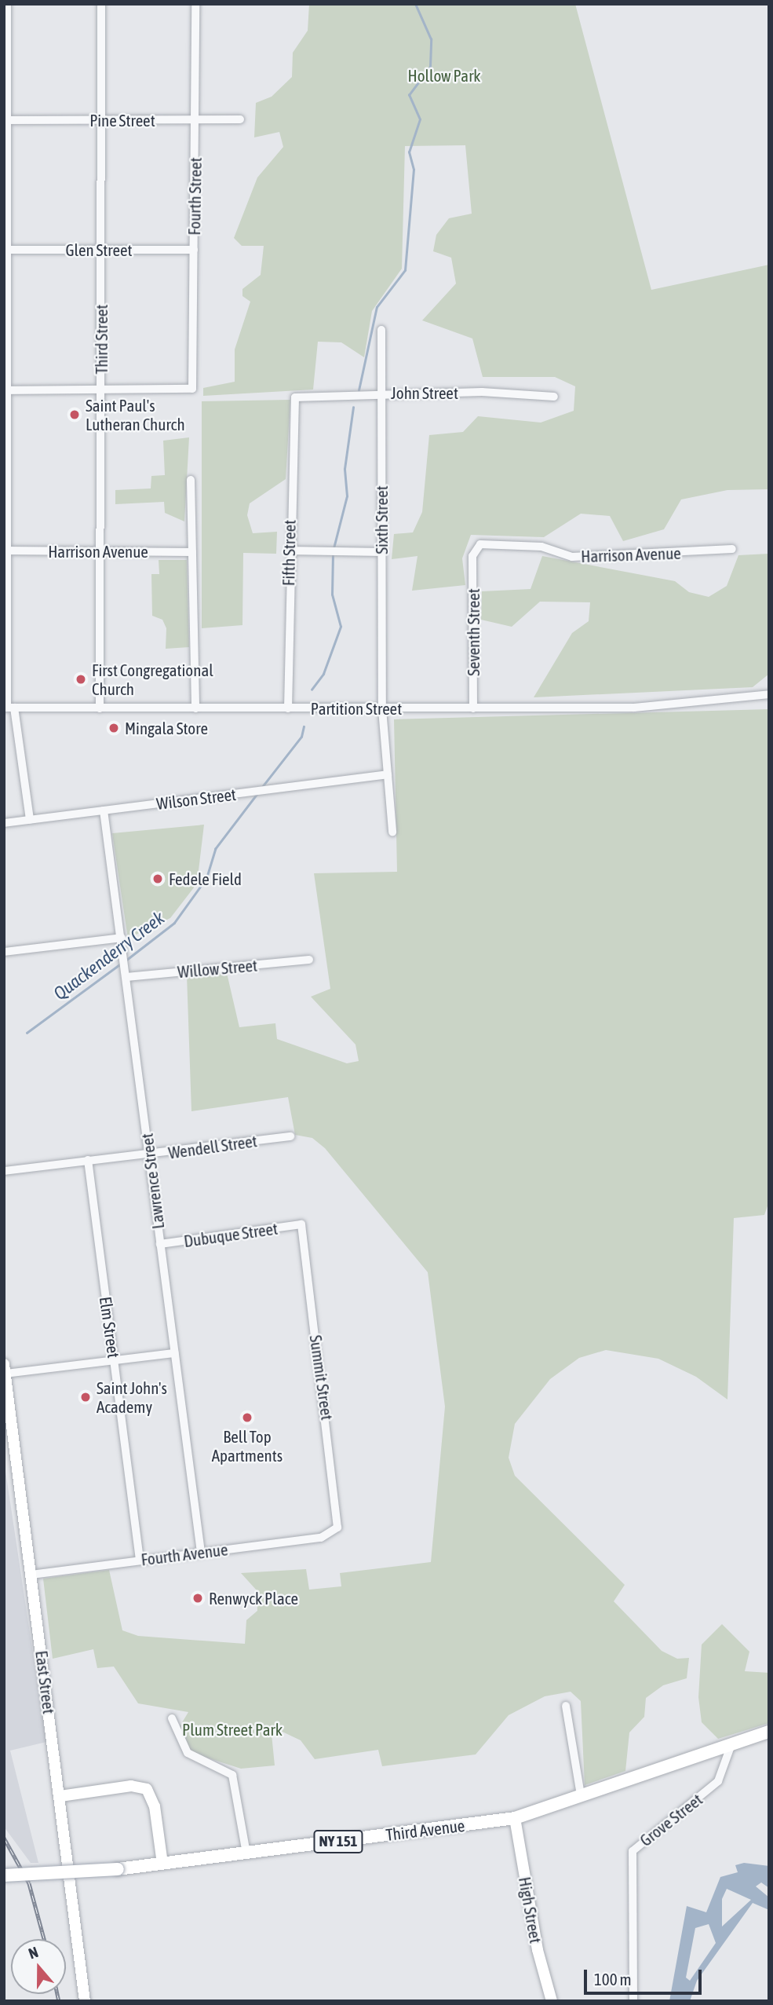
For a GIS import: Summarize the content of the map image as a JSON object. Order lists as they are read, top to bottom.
{
  "streets": {
    "main road": ["Third Avenue", "NY 151"],
    "street": [
      "Pine Street",
      "Fourth Street",
      "Glen Street",
      "Third Street",
      "John Street",
      "Sixth Street",
      "Harrison Avenue",
      "Fifth Street",
      "Seventh Street",
      "Partition Street",
      "Wilson Street",
      "Willow Street",
      "Wendell Street",
      "Lawrence Street",
      "Dubuque Street",
      "Elm Street",
      "Summit Street",
      "Fourth Avenue",
      "East Street",
      "Grove Street",
      "High Street"
    ]
  },
  "crossings": [
    ["Pine Street", "Fourth Street"],
    ["Pine Street", "Third Street"],
    ["Fourth Street", "Glen Street"],
    ["Fourth Street", "Third Street"],
    ["Glen Street", "Third Street"],
    ["Third Street", "Harrison Avenue"],
    ["Third Street", "Partition Street"],
    ["John Street", "Sixth Street"],
    ["John Street", "Fifth Street"],
    ["Sixth Street", "Partition Street"],
    ["Sixth Street", "Wilson Street"],
    ["Harrison Avenue", "Seventh Street"],
    ["Fifth Street", "Partition Street"],
    ["Seventh Street", "Partition Street"],
    ["Wilson Street", "Lawrence Street"],
    ["Willow Street", "Lawrence Street"],
    ["Wendell Street", "Lawrence Street"],
    ["Wendell Street", "Elm Street"],
    ["Lawrence Street", "Dubuque Street"],
    ["Lawrence Street", "Fourth Avenue"],
    ["Dubuque Street", "Summit Street"],
    ["Elm Street", "Fourth Avenue"],
    ["Summit Street", "Fourth Avenue"],
    ["Fourth Avenue", "East Street"],
    ["Grove Street", "Third Avenue"],
    ["Third Avenue", "High Street"]
  ],
  "water": ["Quackenderry Creek"],
  "parks": ["Hollow Park", "Plum Street Park"],
  "places": [
    "Saint Paul's Lutheran Church",
    "First Congregational Church",
    "Mingala Store",
    "Fedele Field",
    "Saint John's Academy",
    "Bell Top Apartments",
    "Renwyck Place"
  ],
  "scale_bar": "100 m",
  "north": "top"
}
